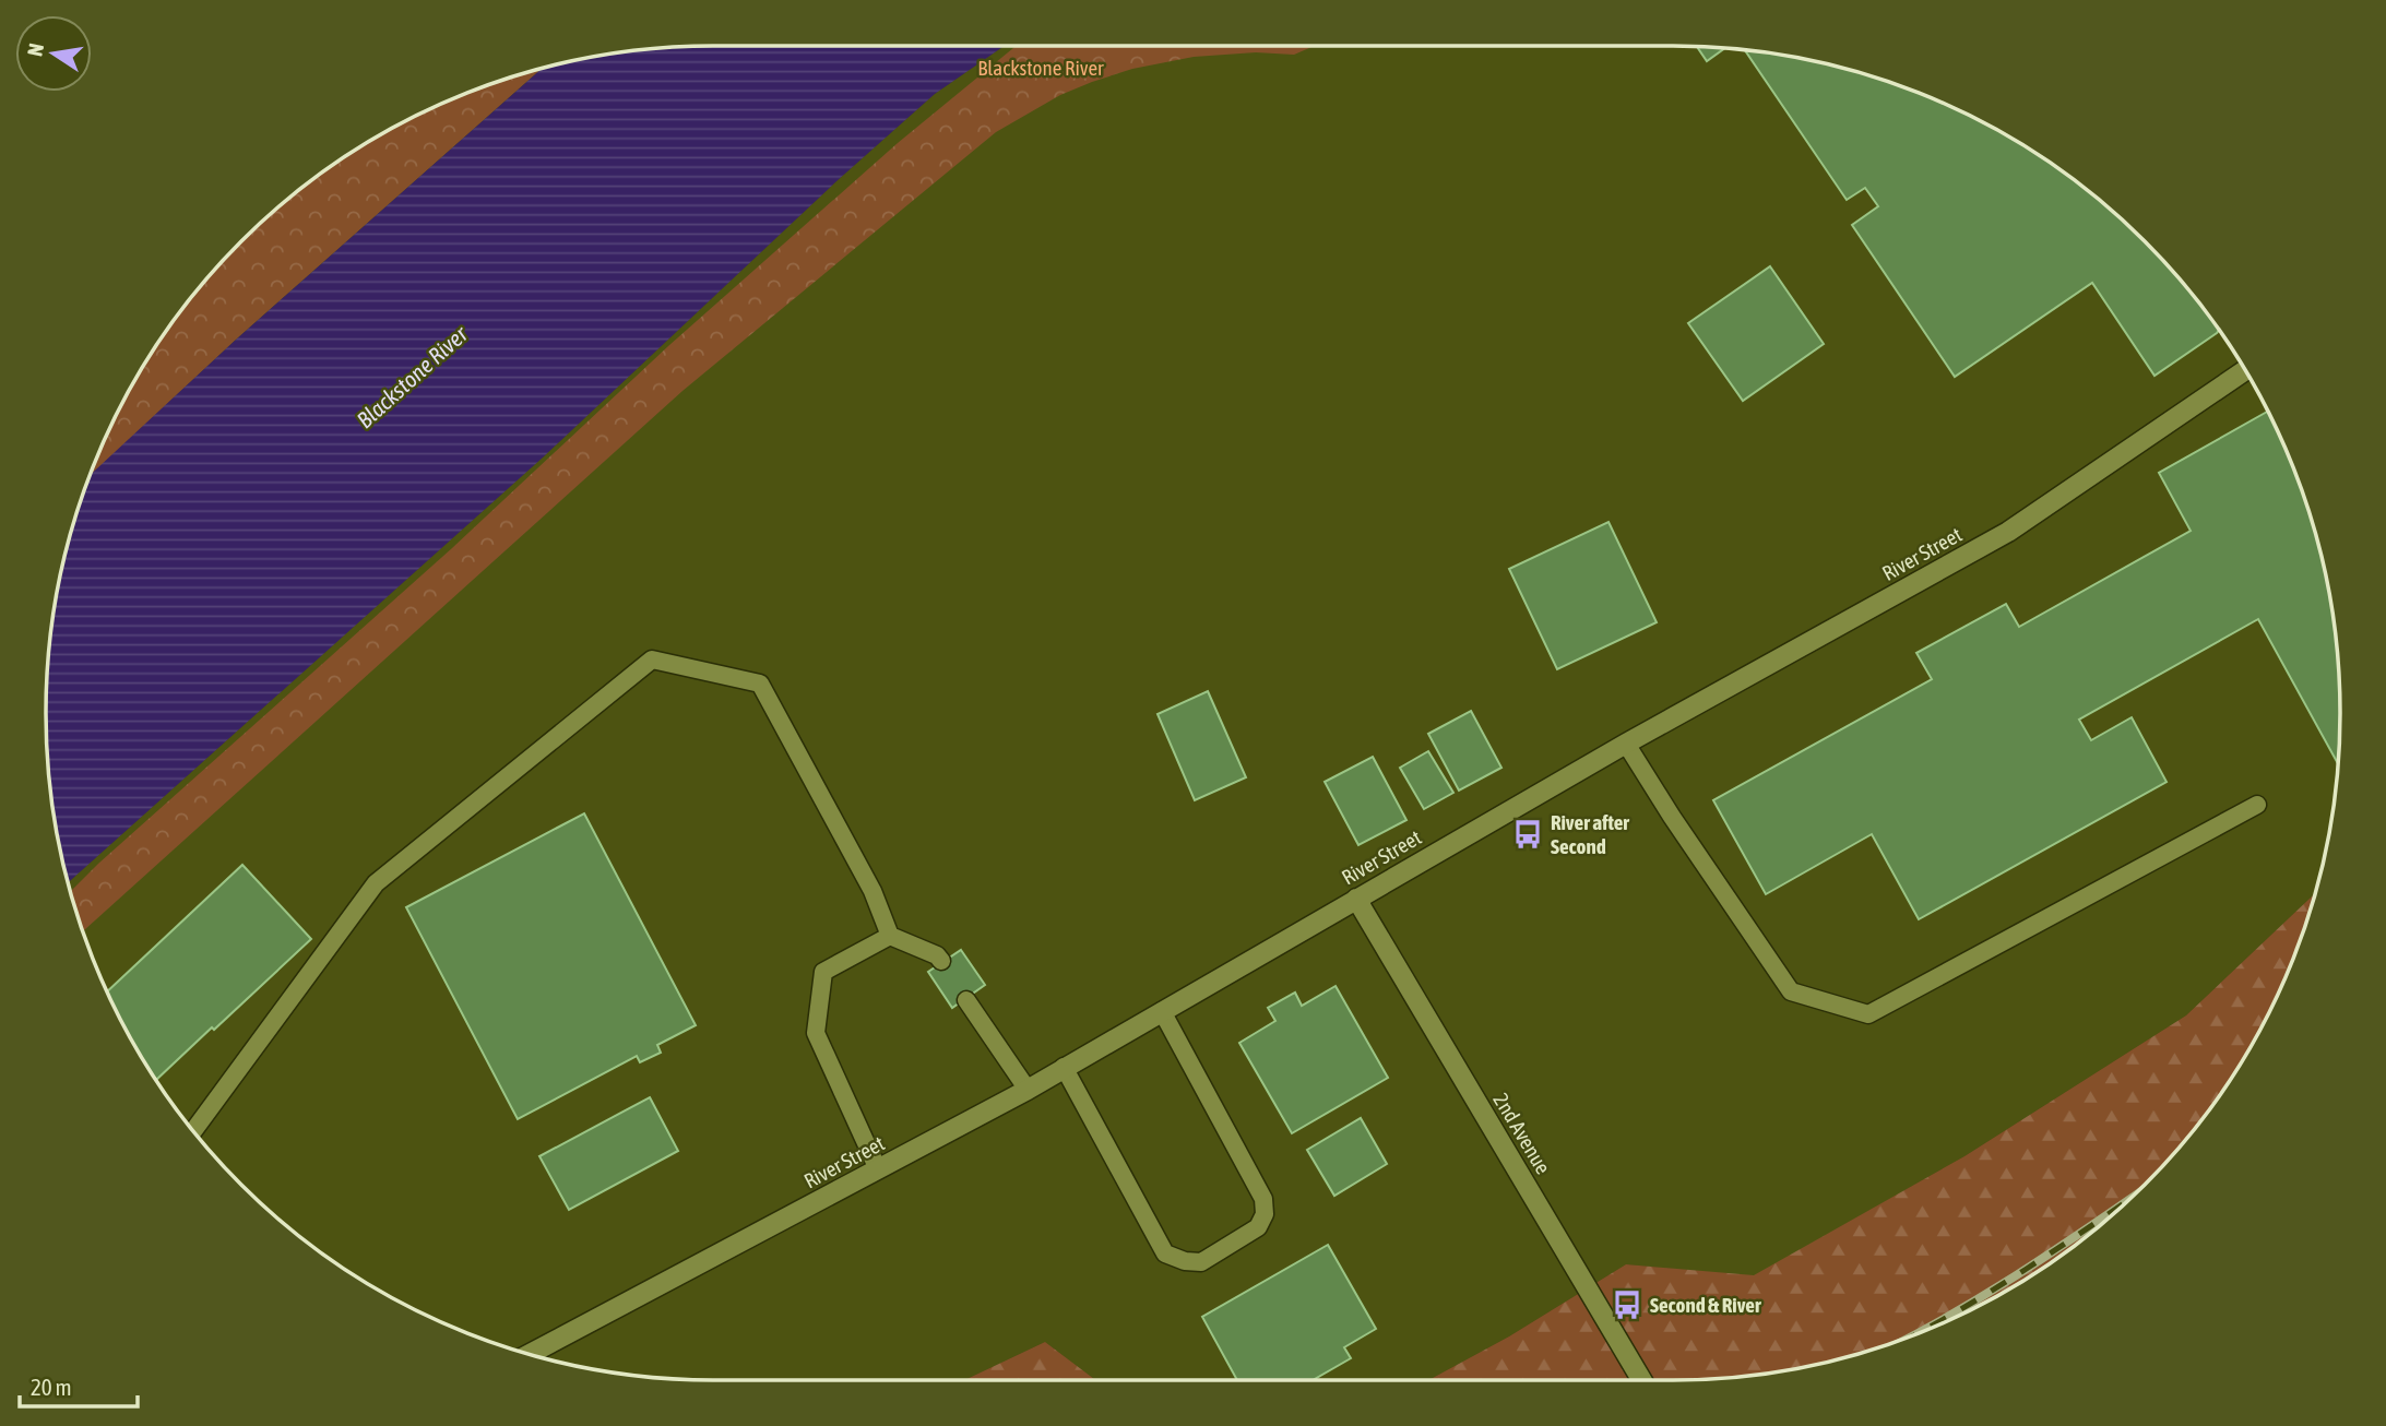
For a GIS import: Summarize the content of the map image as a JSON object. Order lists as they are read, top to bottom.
{
  "streets": {
    "street": ["River Street", "2nd Avenue"]
  },
  "crossings": [
    ["River Street", "2nd Avenue"]
  ],
  "water": ["Blackstone River"],
  "parks": ["Blackstone River"],
  "places": {
    "bus stop": ["River after Second", "Second & River"]
  },
  "scale_bar": "20 m",
  "north": "left"
}
